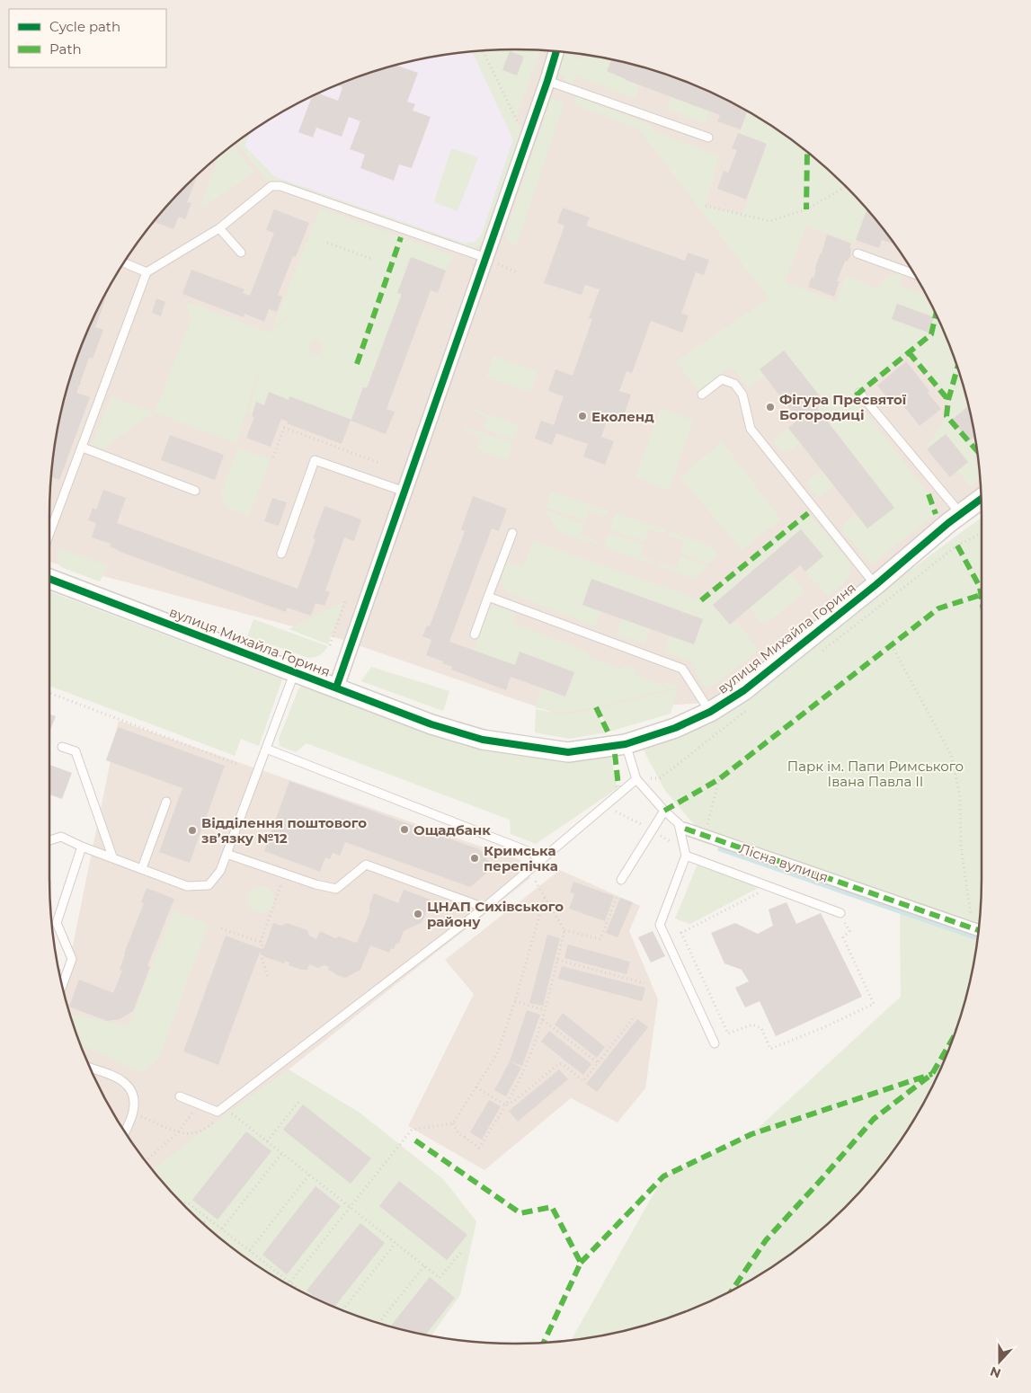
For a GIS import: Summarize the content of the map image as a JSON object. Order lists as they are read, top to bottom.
{
  "streets": {
    "street": ["вулиця Михайла Гориня", "Лісна вулиця"]
  },
  "crossings": [
    ["вулиця Михайла Гориня", "Лісна вулиця"]
  ],
  "parks": ["Парк ім. Папи Римського Івана Павла ІІ"],
  "places": [
    "Фігура Пресвятої Богородиці",
    "Еколенд",
    "Ощадбанк",
    "Відділення поштового зв’язку №12",
    "Кримська перепічка",
    "ЦНАП Сихівського району"
  ],
  "legend": ["Cycle path", "Path"],
  "north": "bottom"
}
